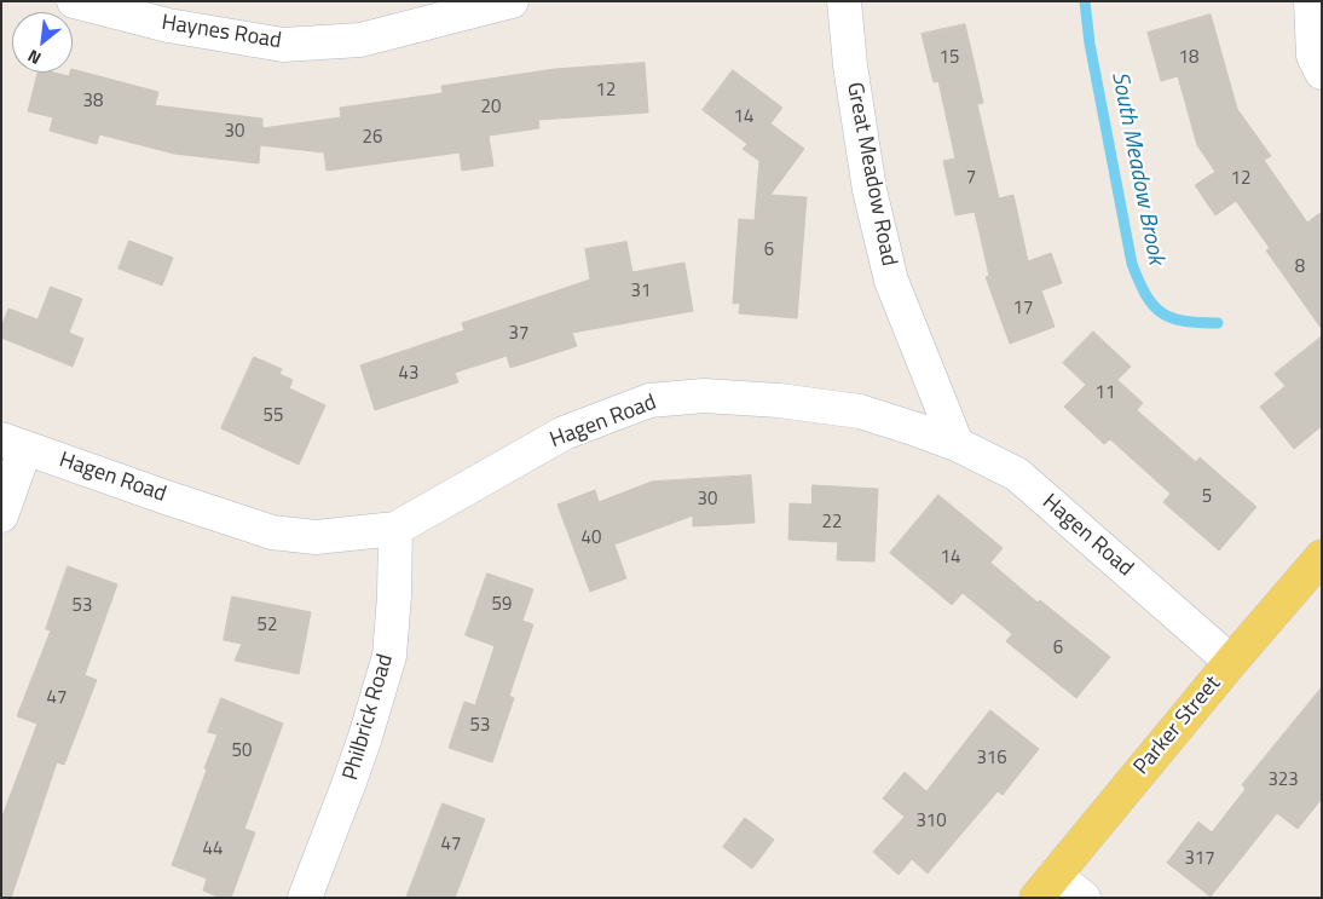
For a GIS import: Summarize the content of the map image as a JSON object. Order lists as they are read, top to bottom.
{
  "streets": {
    "main road": ["Parker Street"],
    "street": [
      "Haynes Road",
      "Great Meadow Road",
      "Hagen Road",
      "Philbrick Road"
    ]
  },
  "crossings": [
    ["Great Meadow Road", "Hagen Road"],
    ["Hagen Road", "Philbrick Road"],
    ["Hagen Road", "Parker Street"]
  ],
  "water": ["South Meadow Brook"],
  "house_numbers": [
    "15",
    "18",
    "12",
    "38",
    "20",
    "14",
    "30",
    "26",
    "7",
    "12",
    "6",
    "8",
    "31",
    "17",
    "37",
    "43",
    "11",
    "55",
    "5",
    "30",
    "22",
    "40",
    "14",
    "59",
    "53",
    "52",
    "6",
    "47",
    "53",
    "50",
    "316",
    "323",
    "310",
    "47",
    "44",
    "317"
  ],
  "north": "bottom left"
}
